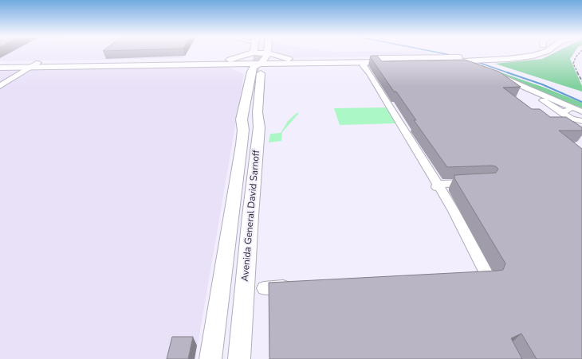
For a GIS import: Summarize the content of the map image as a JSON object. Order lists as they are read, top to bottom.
{
  "streets": {
    "main road": ["Avenida General David Sarnoff"]
  }
}
